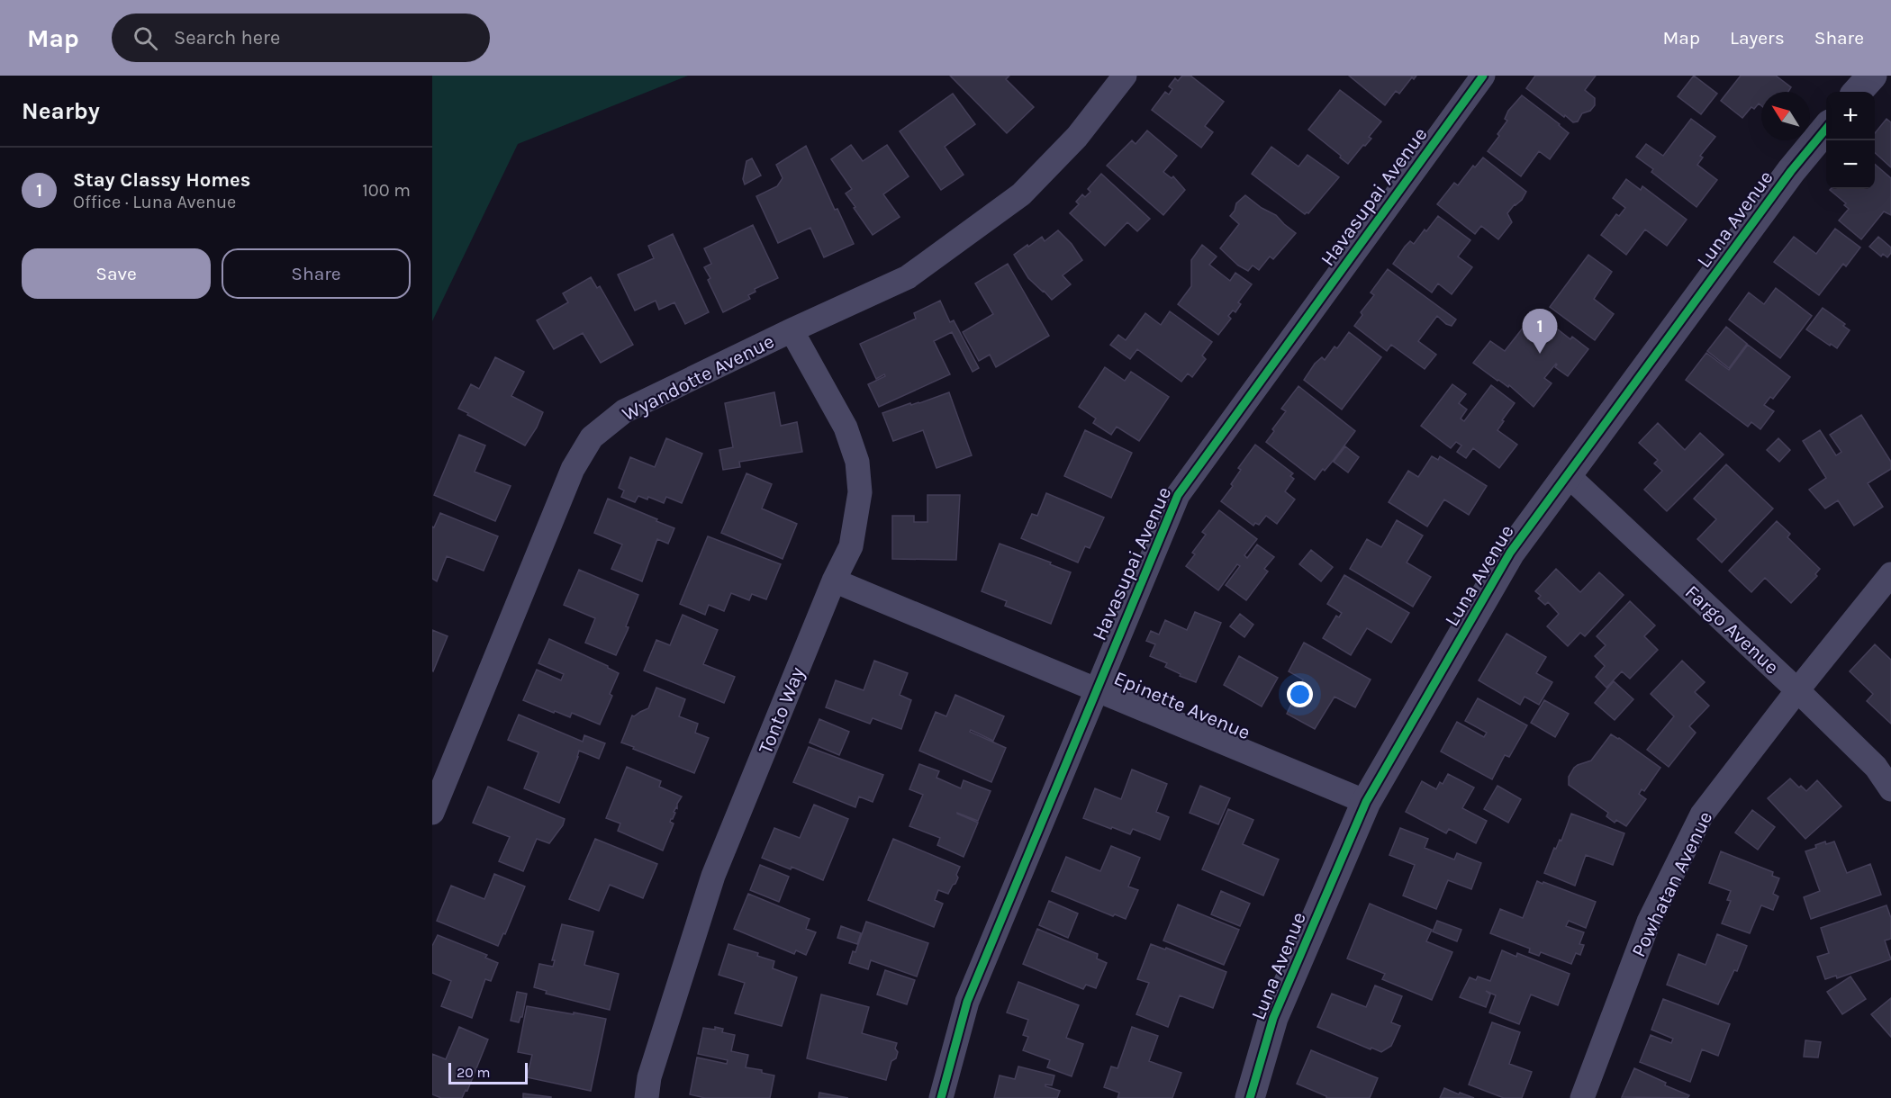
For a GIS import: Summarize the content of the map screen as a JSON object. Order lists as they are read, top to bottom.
{
  "streets": {
    "street": [
      "Havasupai Avenue",
      "Luna Avenue",
      "Wyandotte Avenue",
      "Fargo Avenue",
      "Epinette Avenue",
      "Tonto Way",
      "Powhatan Avenue"
    ]
  },
  "crossings": [
    ["Havasupai Avenue", "Epinette Avenue"],
    ["Luna Avenue", "Fargo Avenue"],
    ["Luna Avenue", "Epinette Avenue"],
    ["Wyandotte Avenue", "Tonto Way"],
    ["Fargo Avenue", "Powhatan Avenue"],
    ["Epinette Avenue", "Tonto Way"]
  ],
  "scale_bar": "20 m",
  "north": "top left",
  "page": {
    "header": "Map",
    "search": "Search here",
    "nav": ["Map", "Layers", "Share"],
    "heading": "Nearby",
    "map_buttons": ["+", "−"],
    "list": [
      {
        "mark": "1",
        "name": "Stay Classy Homes",
        "note": "Office · Luna Avenue",
        "value": "100 m"
      }
    ],
    "buttons": ["Save", "Share"],
    "pins": "1",
    "scale": "20 m"
  }
}
